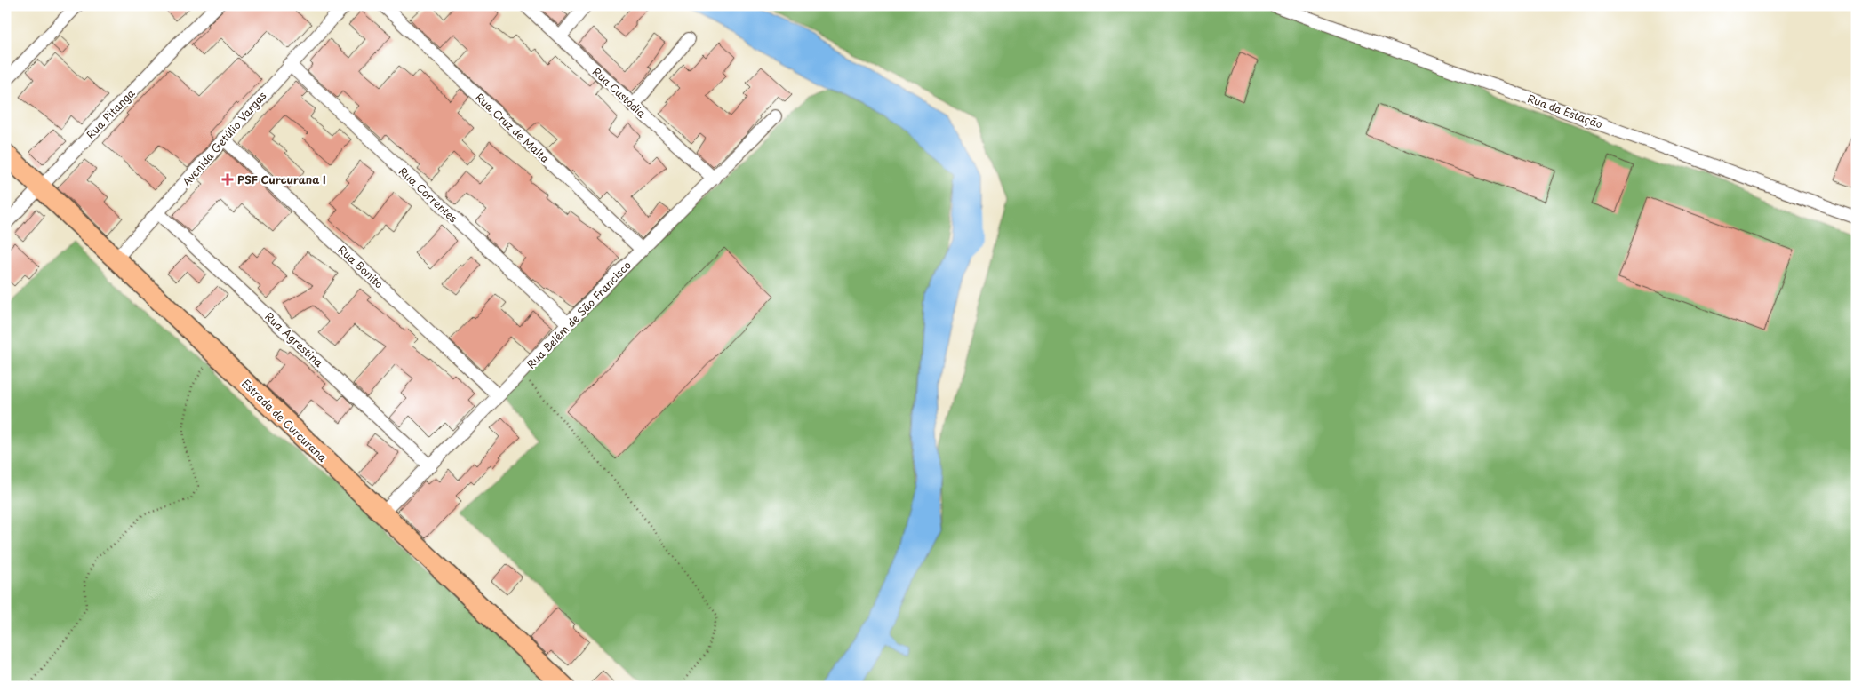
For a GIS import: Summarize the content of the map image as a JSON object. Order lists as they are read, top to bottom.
{
  "streets": {
    "main road": ["Estrada de Curcurana"],
    "street": [
      "Rua Custódia",
      "Rua da Estação",
      "Rua Pitanga",
      "Rua Cruz de Malta",
      "Avenida Getúlio Vargas",
      "Rua Correntes",
      "Rua Bonito",
      "Rua Belém de São Francisco",
      "Rua Agrestina"
    ]
  },
  "crossings": [
    ["Rua Custódia", "Rua Belém de São Francisco"],
    ["Rua Pitanga", "Estrada de Curcurana"],
    ["Rua Cruz de Malta", "Rua Belém de São Francisco"],
    ["Avenida Getúlio Vargas", "Rua Correntes"],
    ["Avenida Getúlio Vargas", "Rua Bonito"],
    ["Avenida Getúlio Vargas", "Rua Agrestina"],
    ["Avenida Getúlio Vargas", "Estrada de Curcurana"],
    ["Rua Correntes", "Rua Belém de São Francisco"],
    ["Rua Bonito", "Rua Belém de São Francisco"],
    ["Rua Belém de São Francisco", "Rua Agrestina"],
    ["Rua Belém de São Francisco", "Estrada de Curcurana"]
  ],
  "places": {
    "health": ["PSF Curcurana I"]
  }
}
